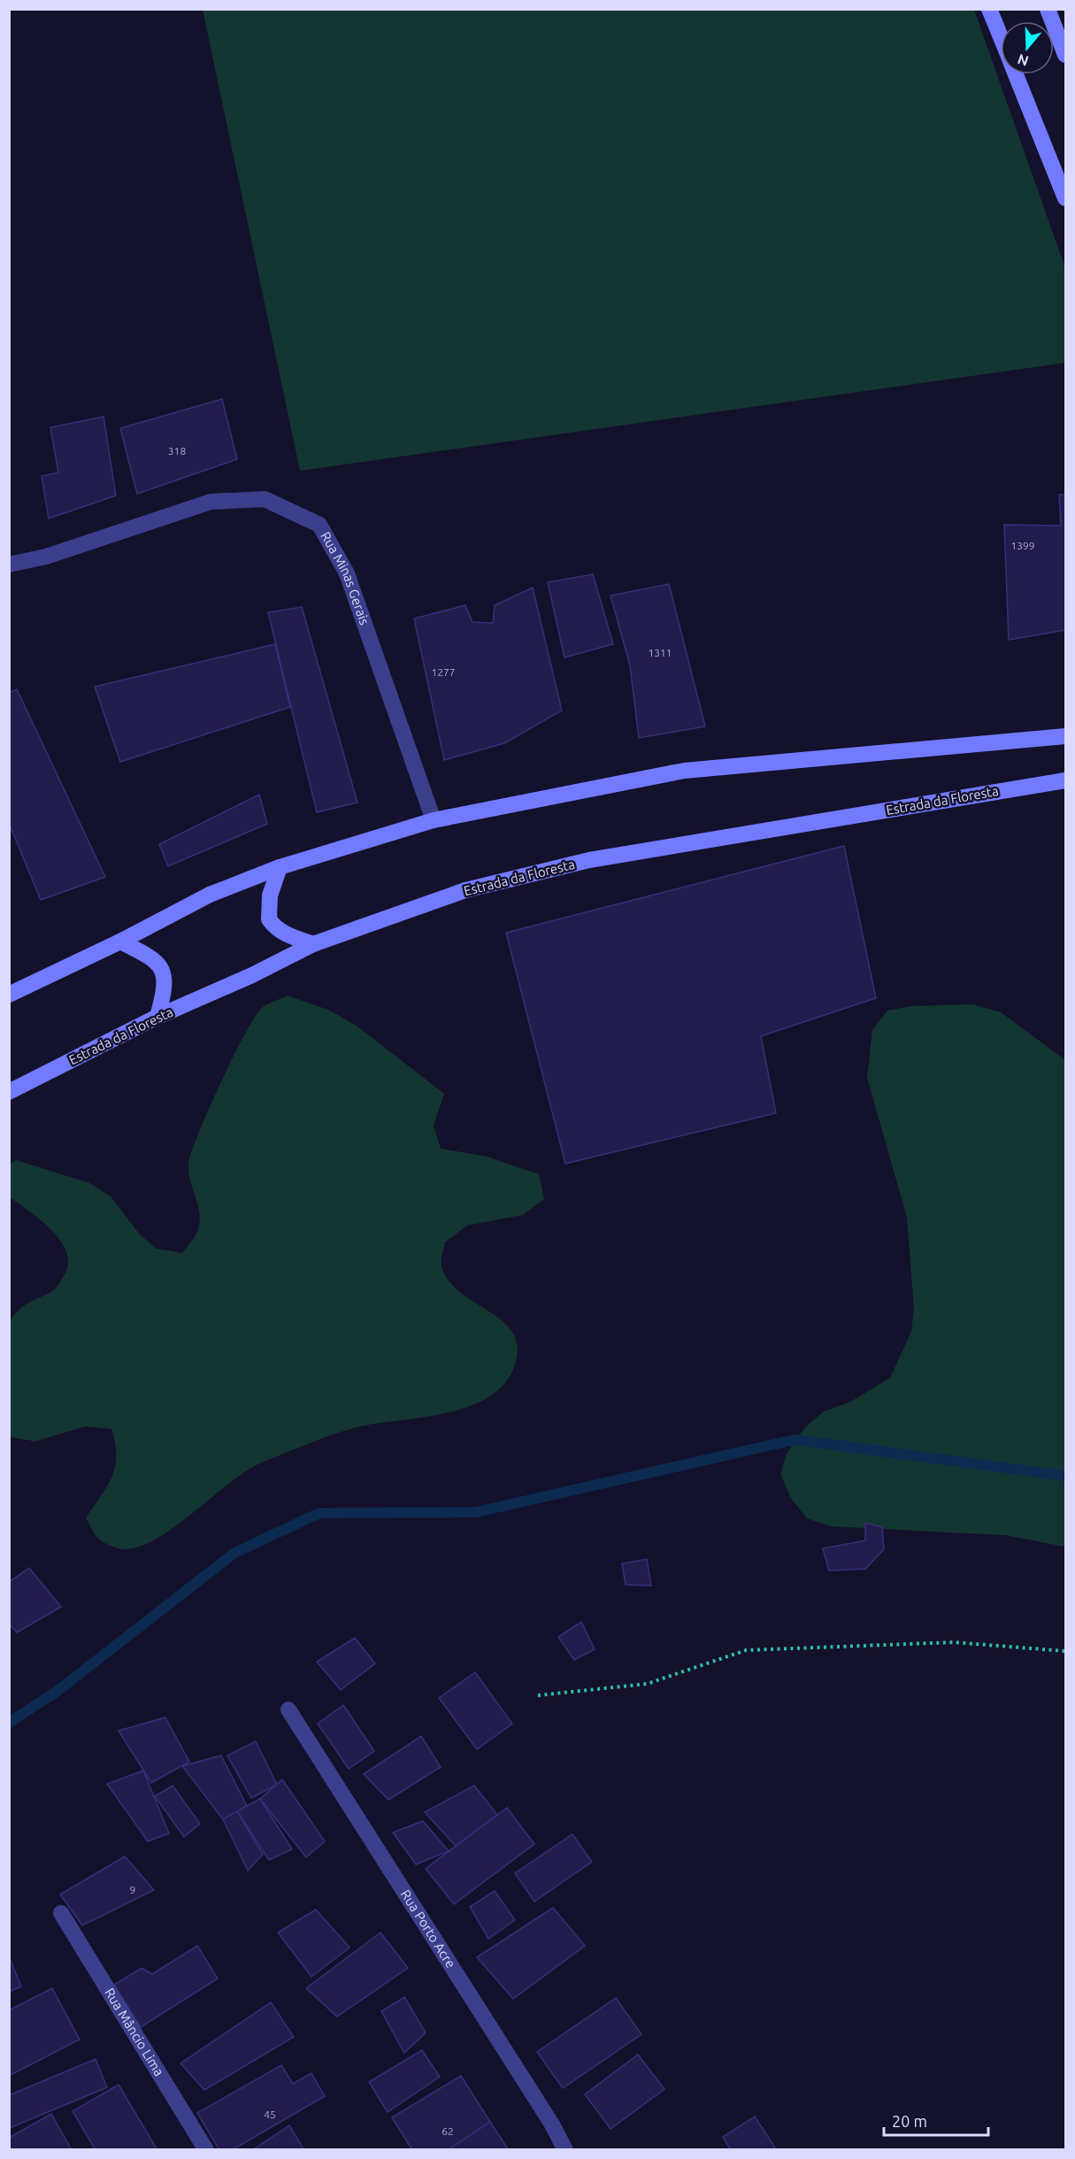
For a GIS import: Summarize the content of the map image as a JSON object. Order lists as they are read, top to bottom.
{
  "streets": {
    "main road": ["Estrada da Floresta"],
    "street": ["Rua Minas Gerais", "Rua Porto Acre", "Rua Mâncio Lima"]
  },
  "house_numbers": [
    "318",
    "1399",
    "1311",
    "1277",
    "9",
    "45",
    "62"
  ],
  "scale_bar": "20 m",
  "north": "bottom"
}
